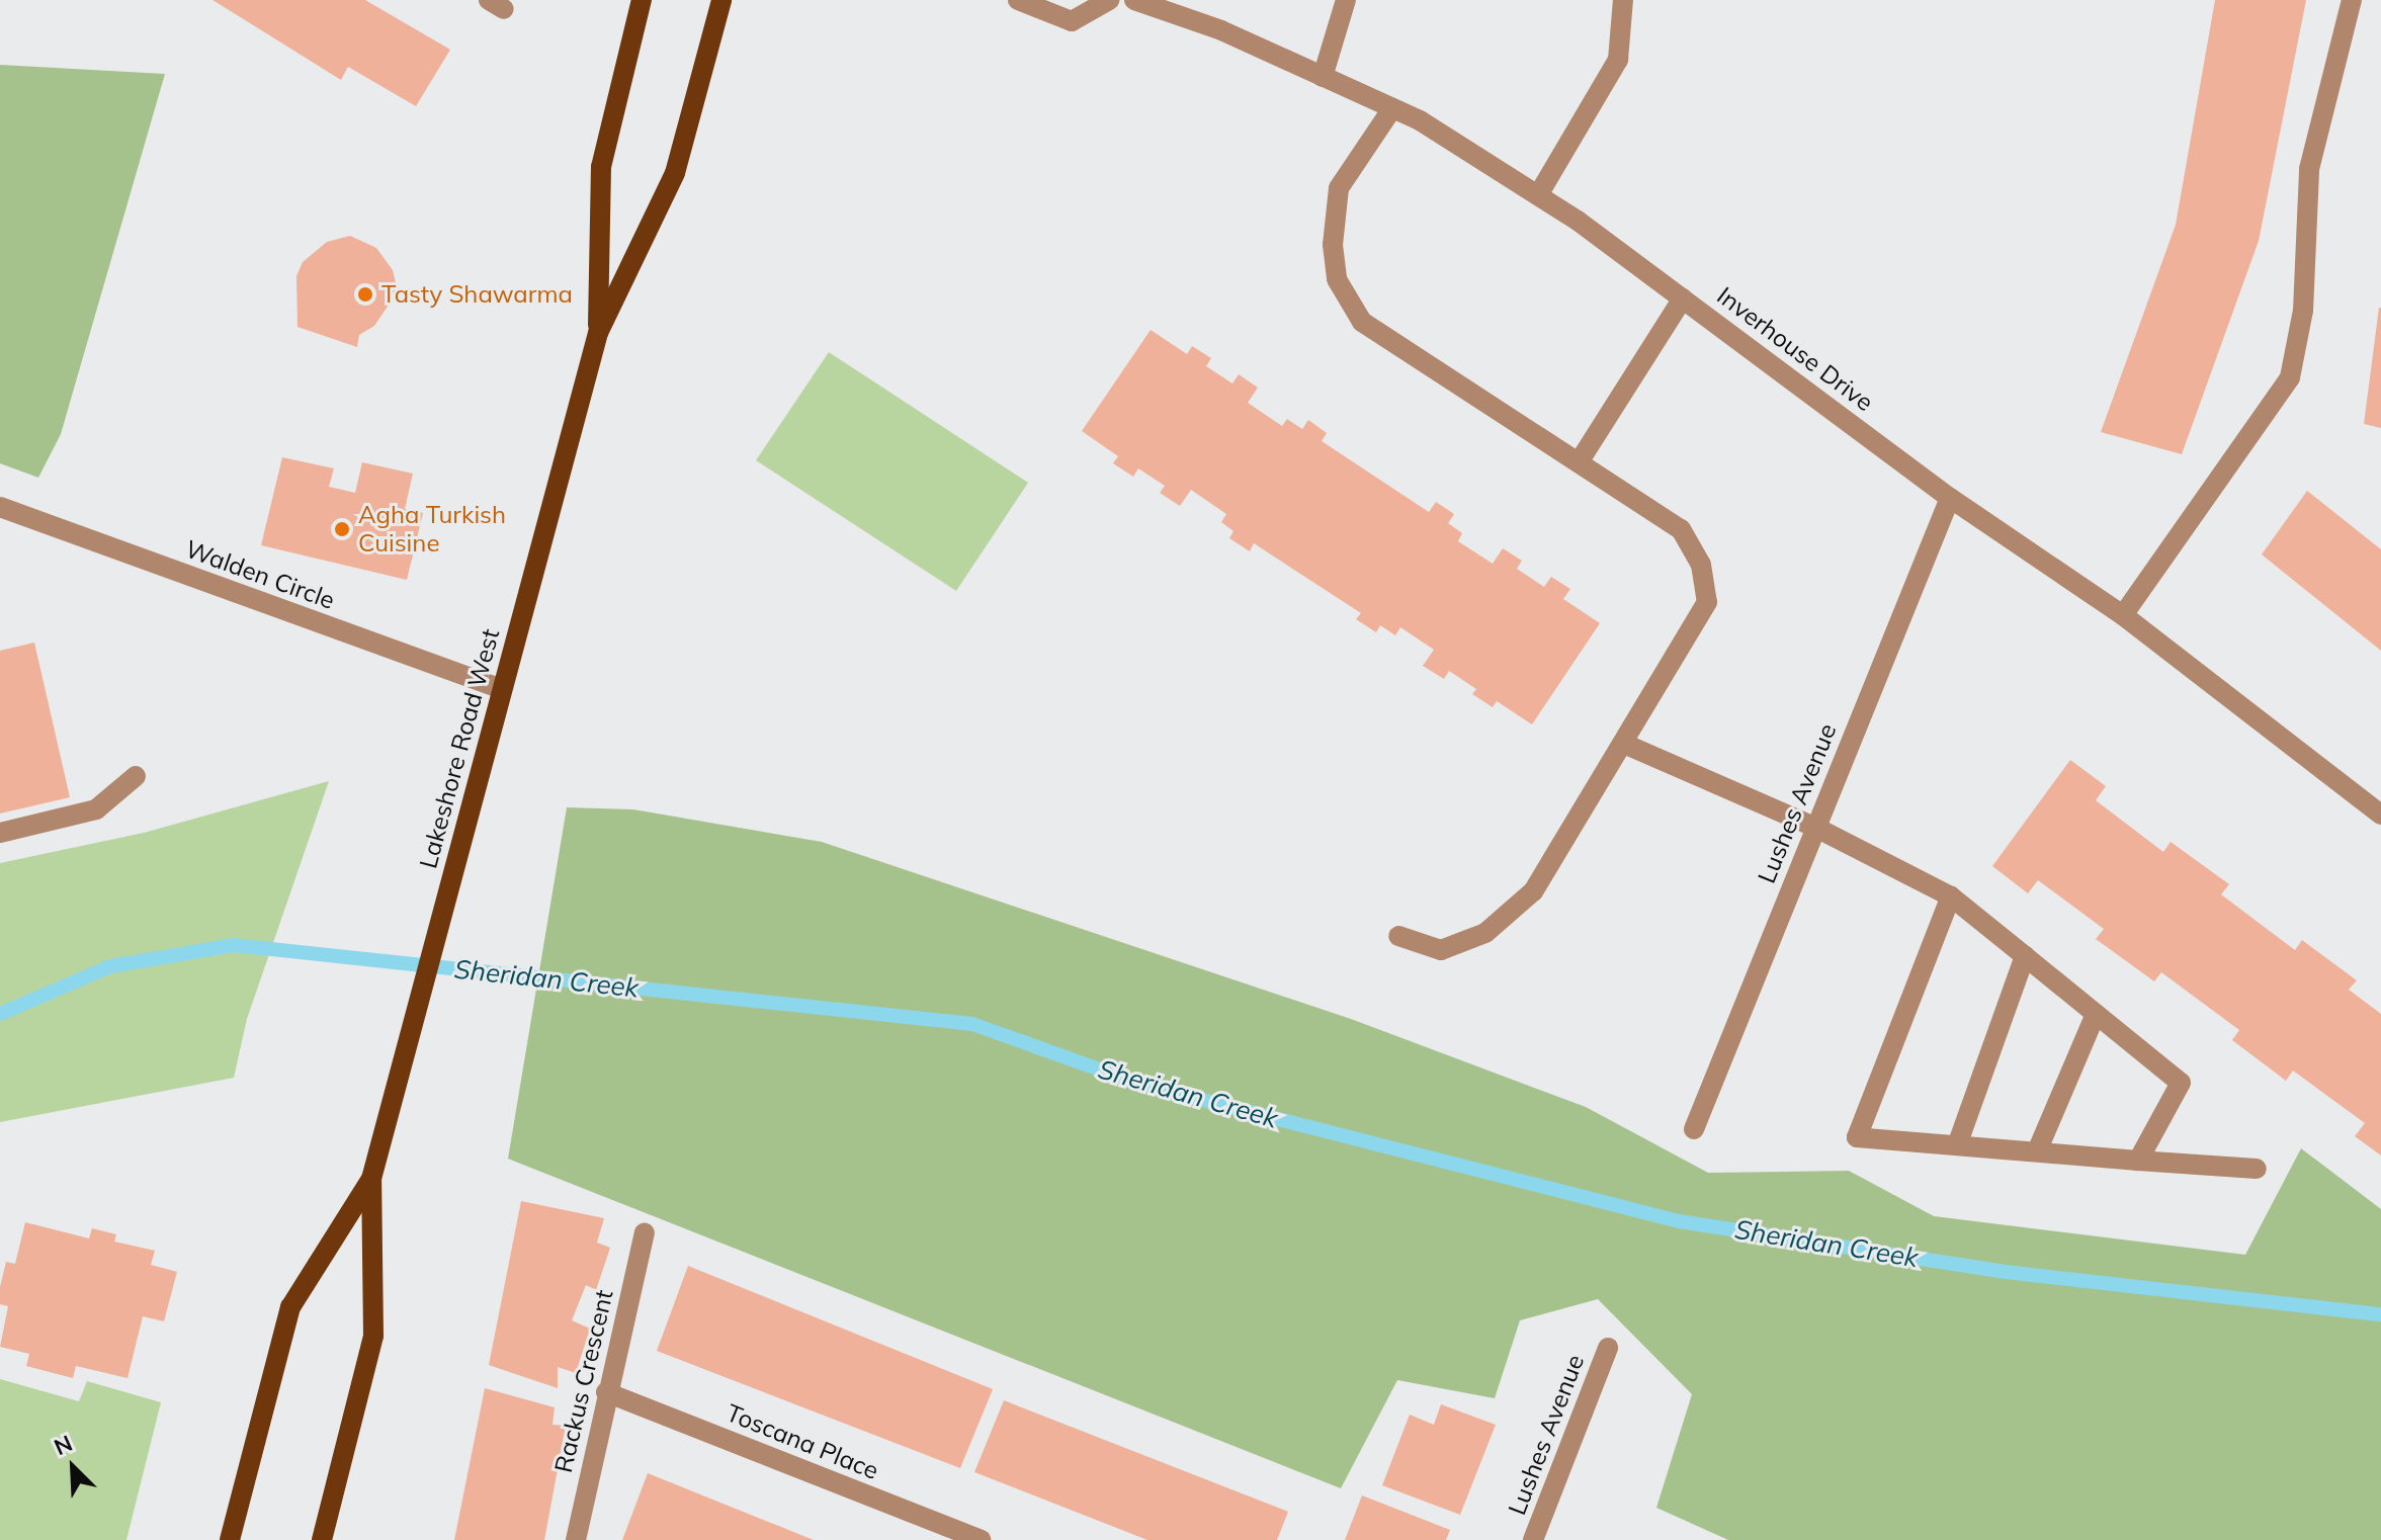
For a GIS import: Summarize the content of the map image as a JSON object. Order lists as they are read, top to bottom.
{
  "streets": {
    "main road": ["Lakeshore Road West"],
    "street": [
      "Inverhouse Drive",
      "Walden Circle",
      "Lushes Avenue",
      "Rackus Crescent",
      "Toscana Place"
    ]
  },
  "crossings": [
    ["Inverhouse Drive", "Lushes Avenue"],
    ["Walden Circle", "Lakeshore Road West"],
    ["Rackus Crescent", "Toscana Place"]
  ],
  "water": ["Sheridan Creek"],
  "places": ["Tasty Shawarma", "Agha Turkish Cuisine"],
  "north": "top left"
}
